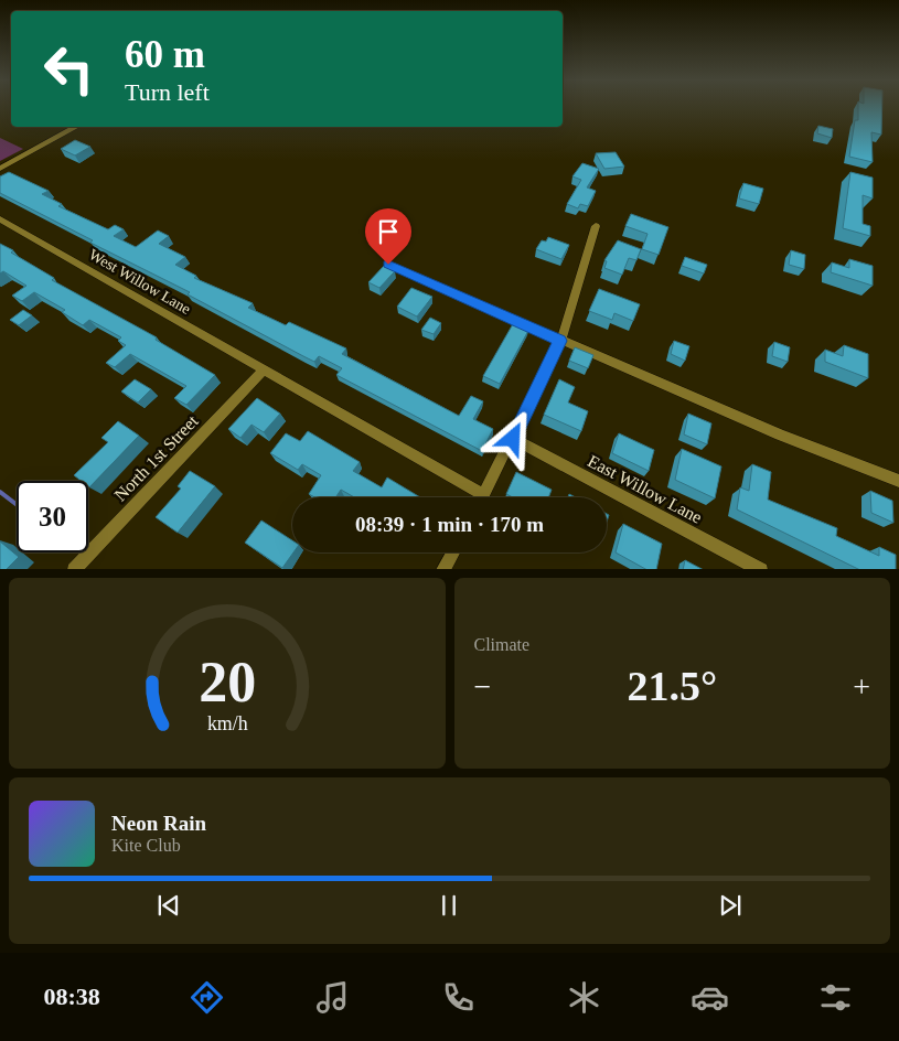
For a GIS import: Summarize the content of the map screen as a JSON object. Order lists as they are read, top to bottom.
{
  "streets": {
    "street": ["West Willow Lane", "North 1st Street", "East Willow Lane"]
  },
  "crossings": [
    ["West Willow Lane", "North 1st Street"]
  ],
  "page": {
    "turn": ["60 m", "Turn left"],
    "limit": "30",
    "trip": "08:39 · 1 min · 170 m",
    "tile": "Climate",
    "heat": ["−", "21.5°", "+"],
    "song": ["Neon Rain", "Kite Club"],
    "tabs": "08:38",
    "gauge": ["20", "km/h"]
  }
}
